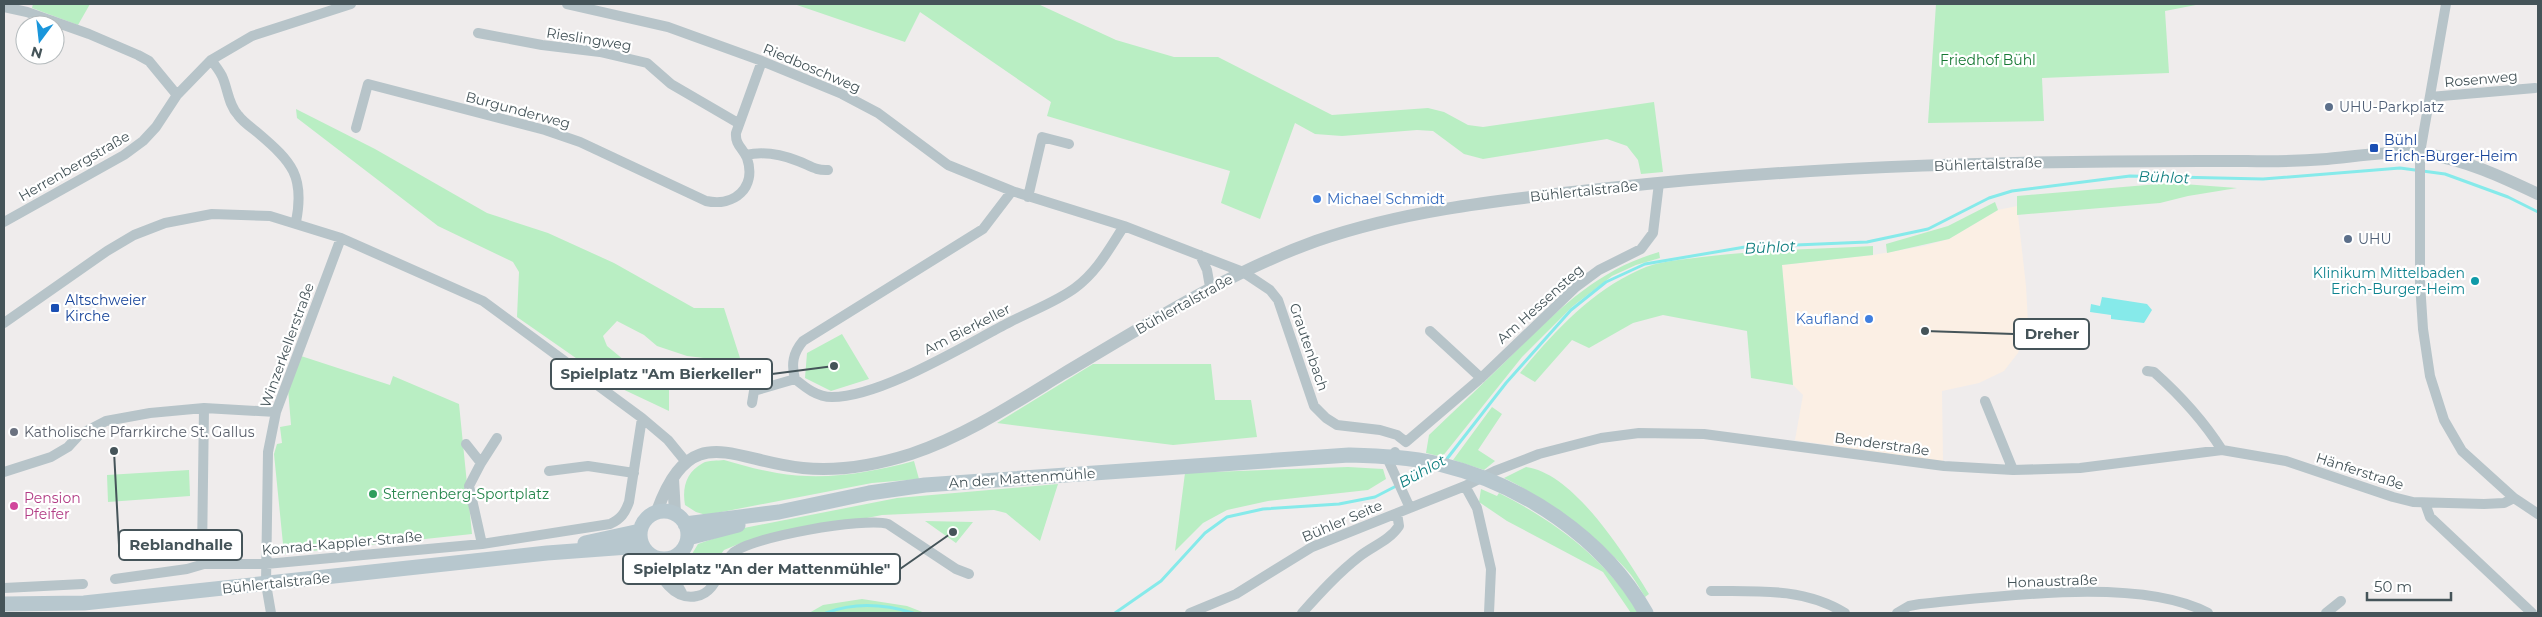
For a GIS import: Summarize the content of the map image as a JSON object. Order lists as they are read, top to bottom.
{
  "streets": {
    "main road": ["Bühlertalstraße", "An der Mattenmühle"],
    "street": [
      "Rieslingweg",
      "Riedboschweg",
      "Rosenweg",
      "Burgunderweg",
      "Herrenbergstraße",
      "Am Hessensteg",
      "Am Bierkeller",
      "Winzerkellerstraße",
      "Grautenbach",
      "Benderstraße",
      "Hänferstraße",
      "Bühler Seite",
      "Konrad-Kappler-Straße",
      "Honaustraße"
    ]
  },
  "crossings": [
    ["Rieslingweg", "Burgunderweg"],
    ["Riedboschweg", "Burgunderweg"],
    ["Riedboschweg", "Bühlertalstraße"],
    ["Riedboschweg", "Am Bierkeller"],
    ["Riedboschweg", "Grautenbach"],
    ["Bühlertalstraße", "Am Hessensteg"],
    ["Bühlertalstraße", "Winzerkellerstraße"],
    ["Bühlertalstraße", "Grautenbach"],
    ["Bühlertalstraße", "An der Mattenmühle"],
    ["Am Hessensteg", "Grautenbach"],
    ["Winzerkellerstraße", "Konrad-Kappler-Straße"],
    ["Benderstraße", "Hänferstraße"],
    ["Benderstraße", "Bühler Seite"]
  ],
  "water": ["Bühlot"],
  "parks": ["Friedhof Bühl"],
  "places": {
    "other": [
      "UHU-Parkplatz",
      "Michael Schmidt",
      "UHU",
      "Klinikum Mittelbaden Erich-Burger-Heim",
      "Kaufland",
      "Dreher",
      "Spielplatz \"Am Bierkeller\"",
      "Katholische Pfarrkirche St. Gallus",
      "Reblandhalle",
      "Sternenberg-Sportplatz",
      "Pension Pfeifer",
      "Spielplatz \"An der Mattenmühle\""
    ],
    "transit": ["Bühl Erich-Burger-Heim", "Altschweier Kirche"]
  },
  "scale_bar": "50 m",
  "north": "bottom"
}
